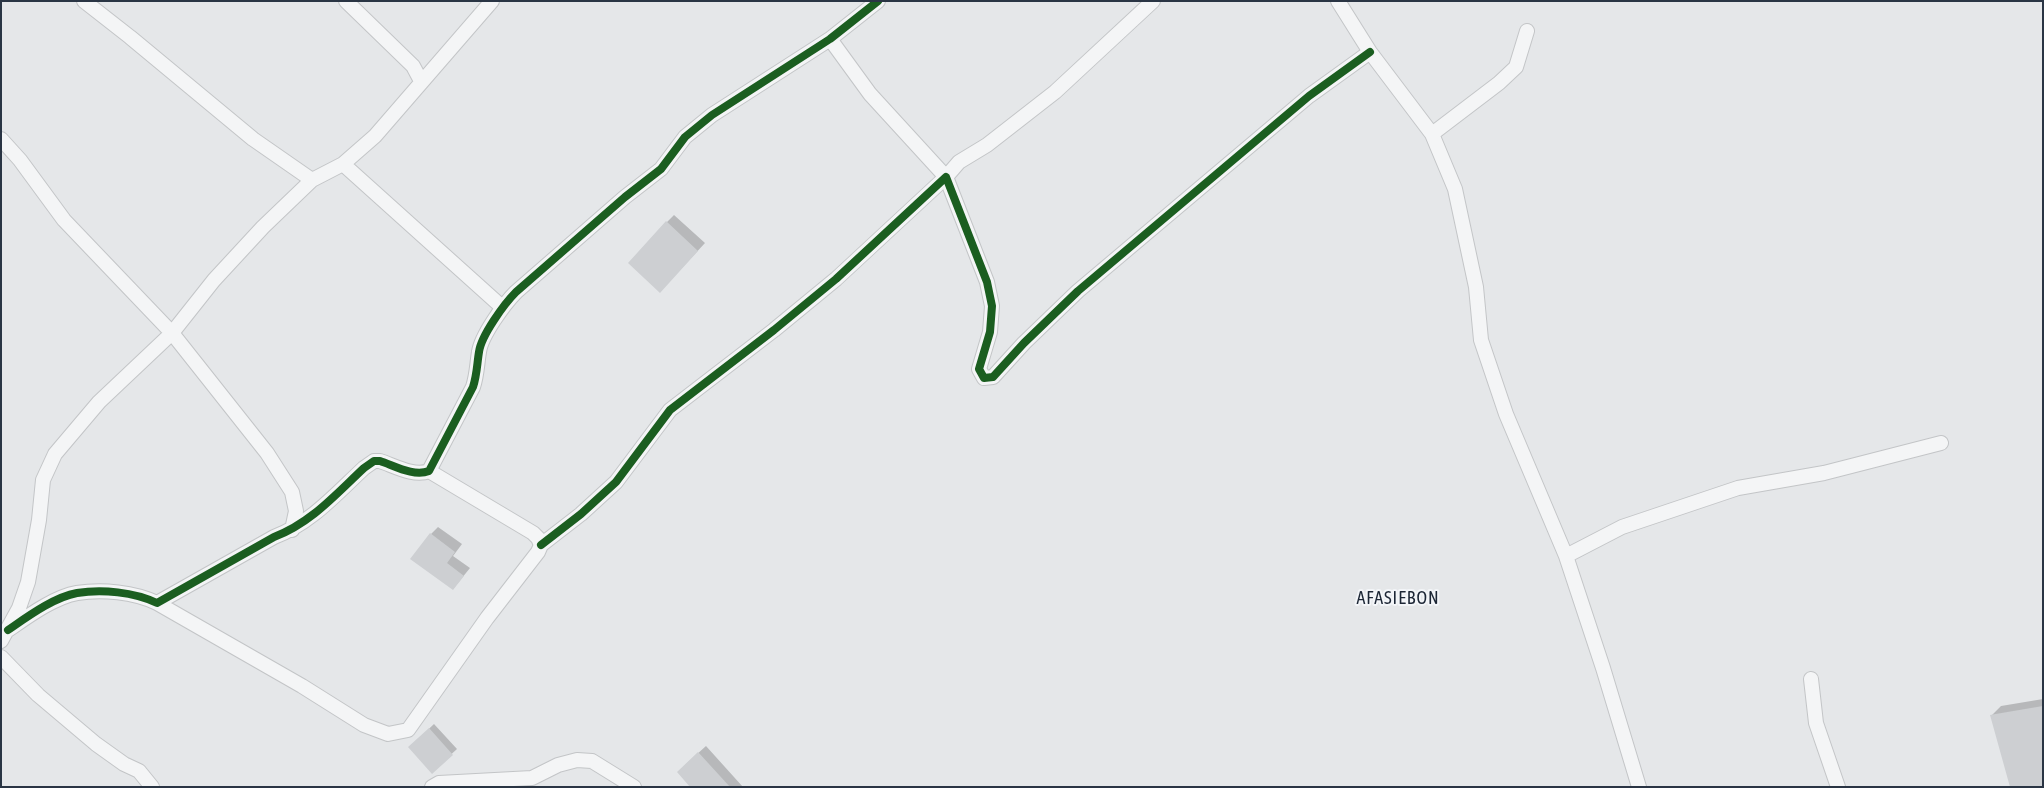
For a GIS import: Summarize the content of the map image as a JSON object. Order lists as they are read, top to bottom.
{
  "districts": ["AFASIEBON"]
}
